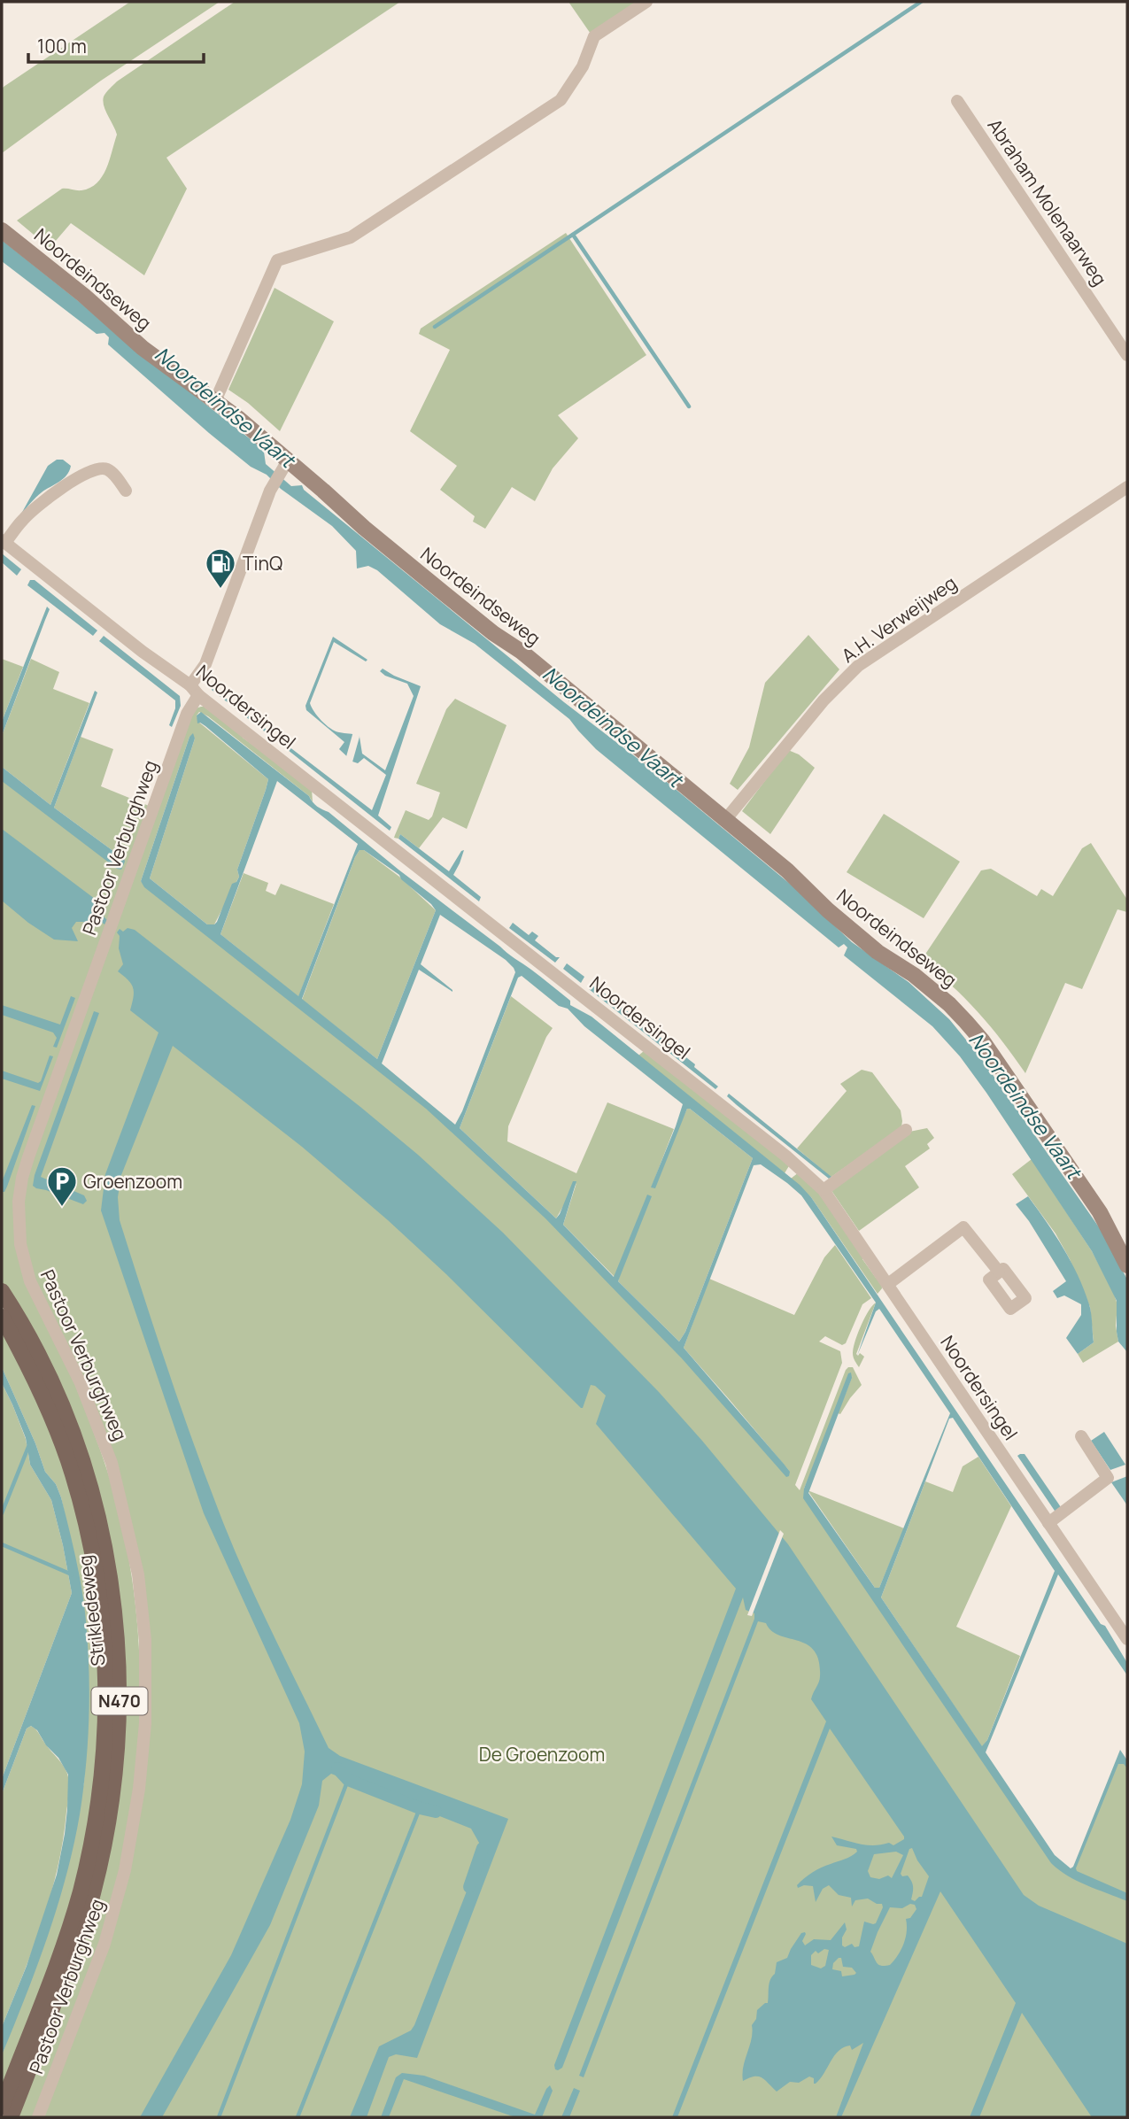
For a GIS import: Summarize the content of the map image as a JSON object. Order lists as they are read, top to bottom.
{
  "streets": {
    "main road": ["Strikledeweg", "N470"],
    "street": [
      "Abraham Molenaarweg",
      "Noordeindseweg",
      "A.H. Verweijweg",
      "Noordersingel",
      "Pastoor Verburghweg"
    ]
  },
  "crossings": [
    ["Noordeindseweg", "A.H. Verweijweg"],
    ["Noordeindseweg", "Pastoor Verburghweg"],
    ["Noordersingel", "Pastoor Verburghweg"]
  ],
  "water": ["Noordeindse Vaart"],
  "parks": ["De Groenzoom"],
  "places": {
    "fuel station": ["TinQ"],
    "parking": ["Groenzoom"]
  },
  "scale_bar": "100 m"
}
